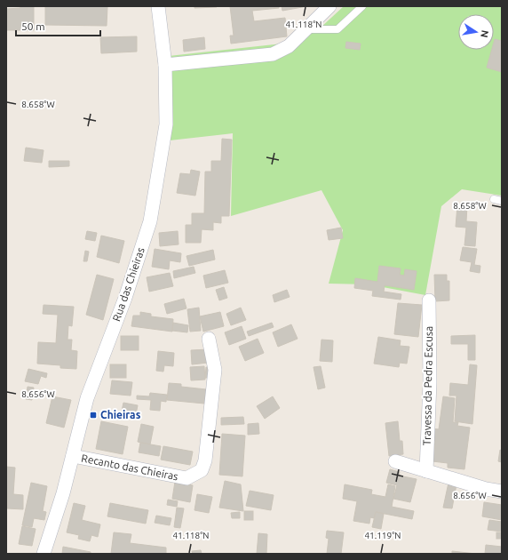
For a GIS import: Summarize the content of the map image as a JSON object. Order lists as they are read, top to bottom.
{
  "streets": {
    "street": ["Rua das Chieiras", "Travessa da Pedra Escusa", "Recanto das Chieiras"]
  },
  "crossings": [
    ["Rua das Chieiras", "Recanto das Chieiras"]
  ],
  "places": {
    "transit": ["Chieiras"]
  },
  "scale_bar": "50 m",
  "north": "right",
  "coordinates": [
    "41.118°N",
    "8.658°W",
    "8.656°W",
    "41.119°N"
  ]
}
